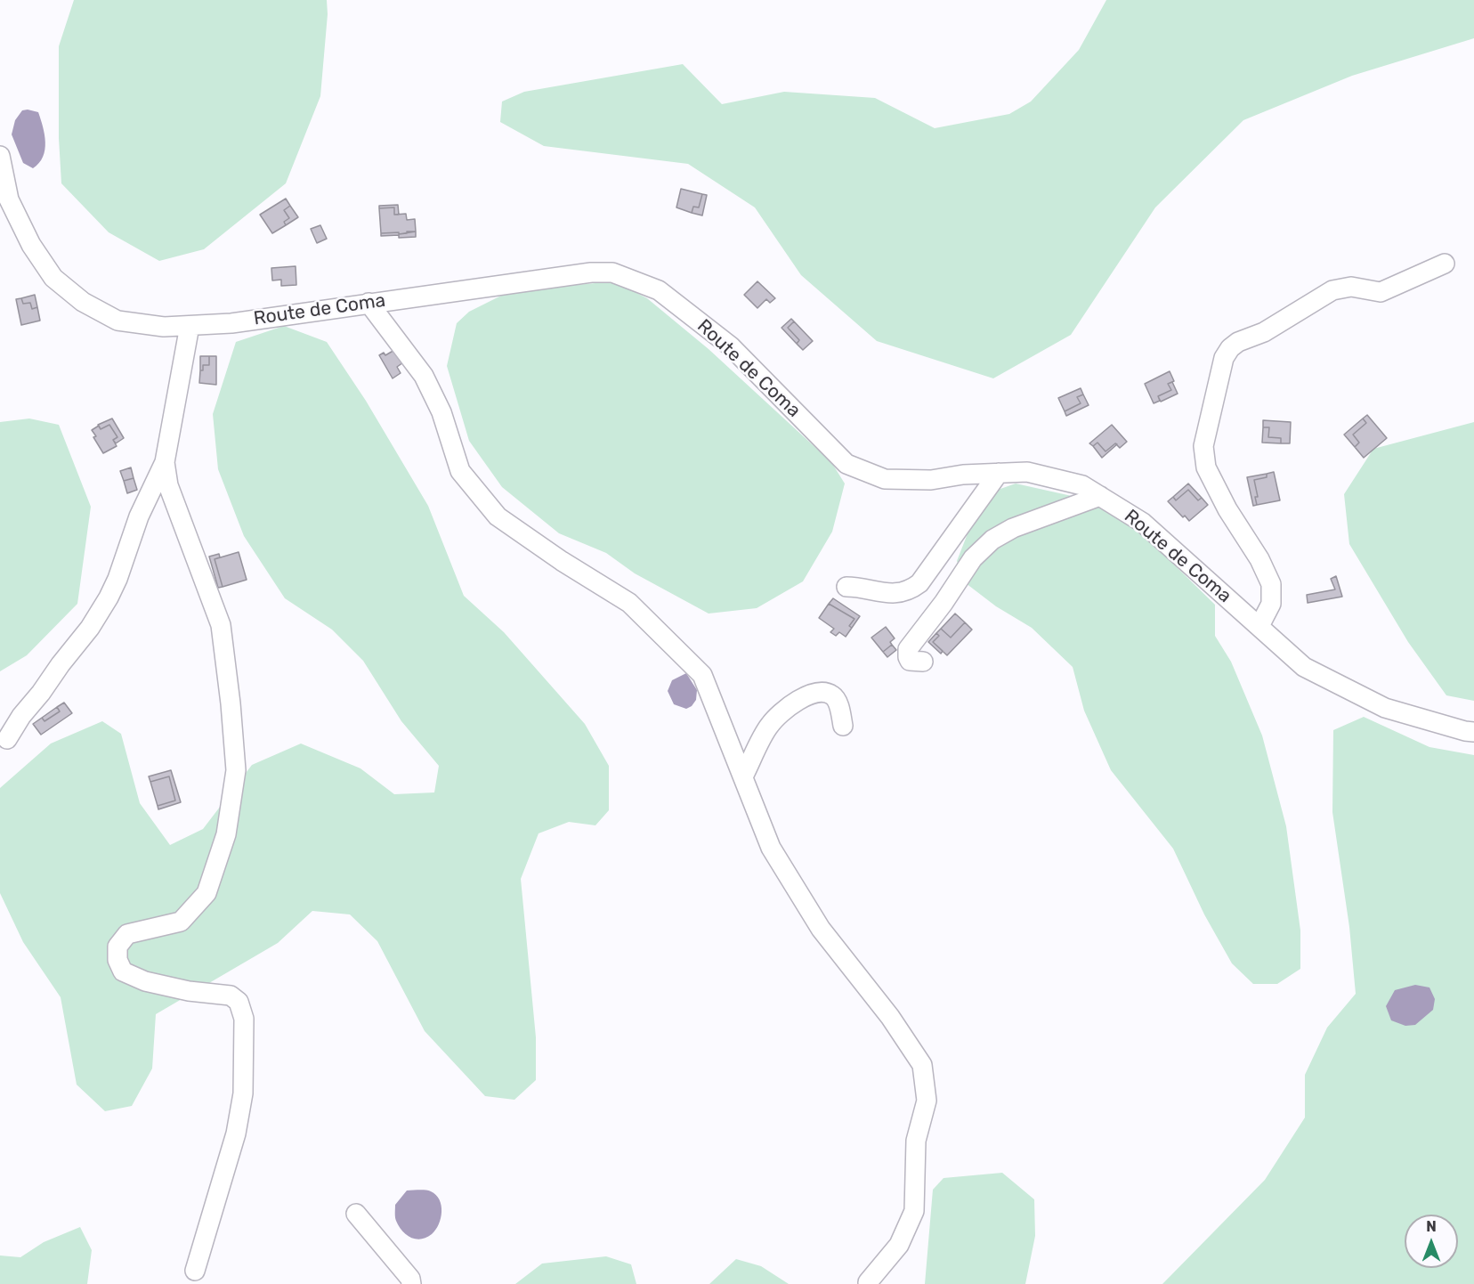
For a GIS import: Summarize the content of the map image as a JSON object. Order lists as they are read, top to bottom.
{
  "streets": {
    "street": ["Route de Coma"]
  },
  "north": "top"
}
